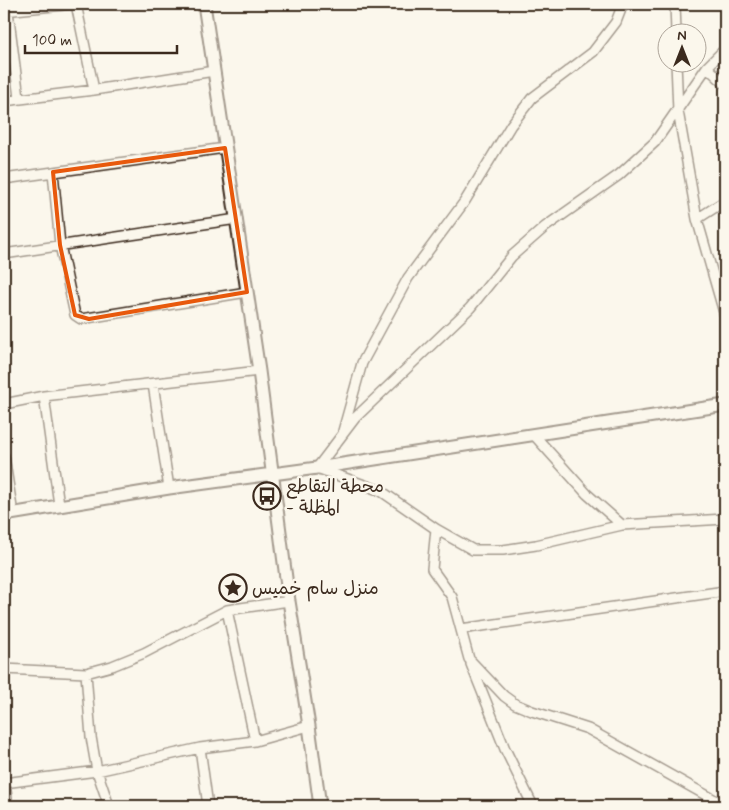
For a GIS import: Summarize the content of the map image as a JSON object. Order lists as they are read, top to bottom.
{
  "places": {
    "bus stop": ["محطة التقاطع - المظلة"],
    "place": ["منزل سام خميس"]
  },
  "scale_bar": "100 m",
  "north": "top"
}
